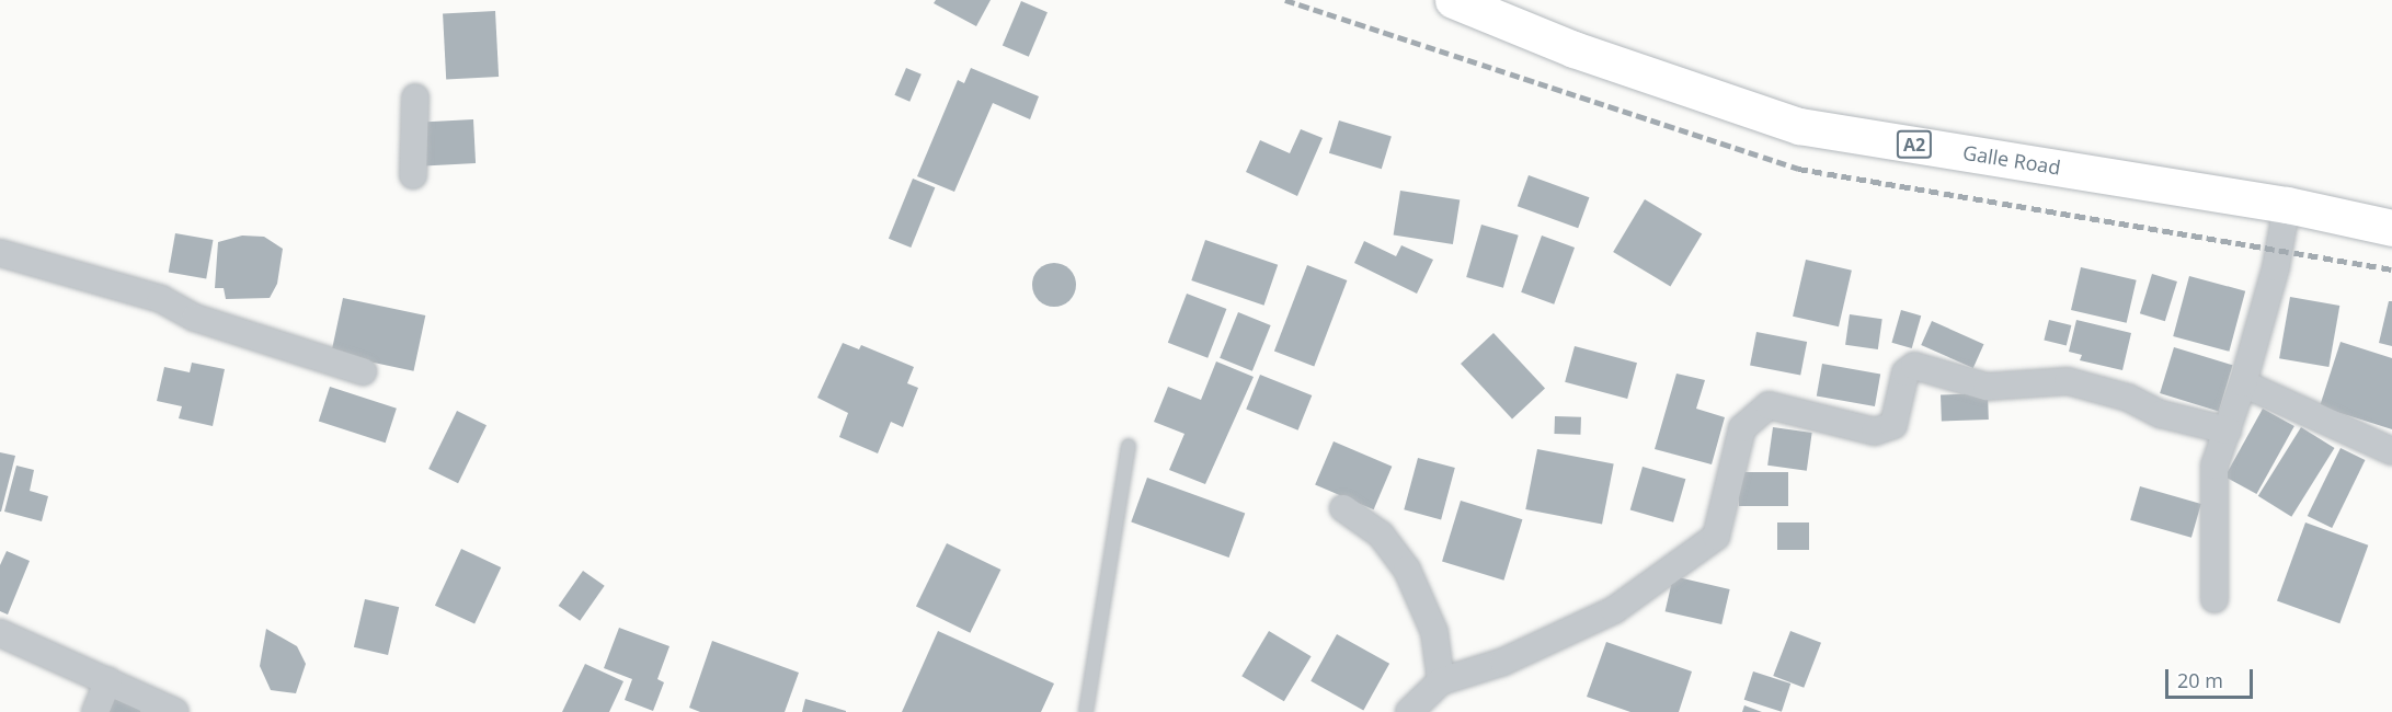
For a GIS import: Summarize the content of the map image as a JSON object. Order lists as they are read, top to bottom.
{
  "streets": {
    "highway": ["A2", "Galle Road"]
  },
  "scale_bar": "20 m"
}
